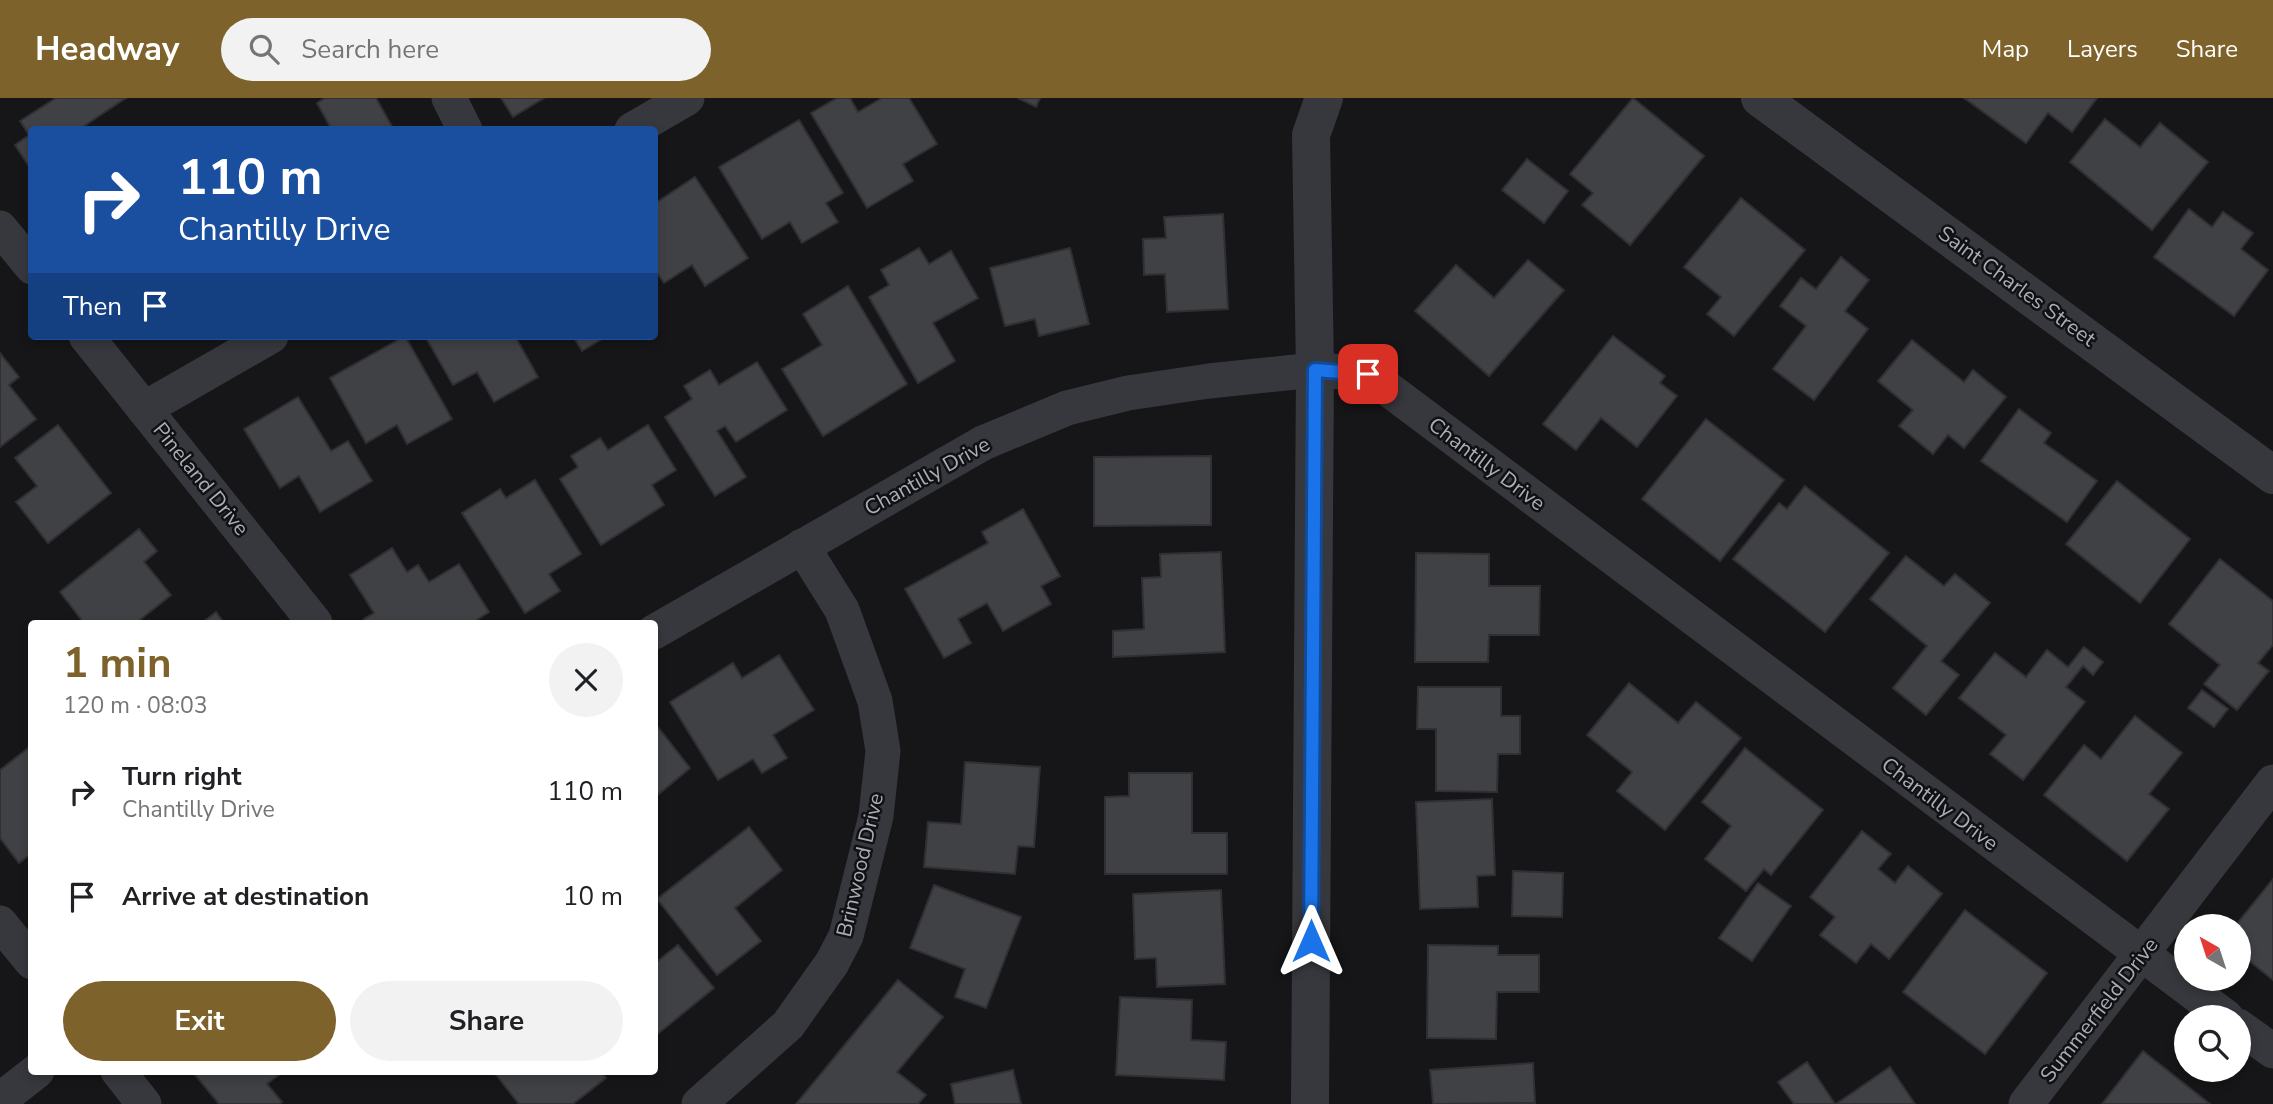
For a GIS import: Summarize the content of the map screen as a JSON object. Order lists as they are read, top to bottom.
{
  "streets": {
    "street": [
      "Saint Charles Street",
      "Chantilly Drive",
      "Pineland Drive",
      "Brinwood Drive",
      "Summerfield Drive"
    ]
  },
  "crossings": [
    ["Chantilly Drive", "Brinwood Drive"],
    ["Chantilly Drive", "Summerfield Drive"]
  ],
  "north": "top left",
  "page": {
    "header": "Headway",
    "search": "Search here",
    "nav": ["Map", "Layers", "Share"],
    "turn": ["110 m", "Chantilly Drive"],
    "then": "Then",
    "heading": ["1 min", "120 m · 08:03"],
    "list": [
      {
        "name": "Turn right",
        "note": "Chantilly Drive",
        "value": "110 m"
      },
      {
        "name": "Arrive at destination",
        "value": "10 m"
      }
    ],
    "buttons": ["Exit", "Share"]
  }
}
